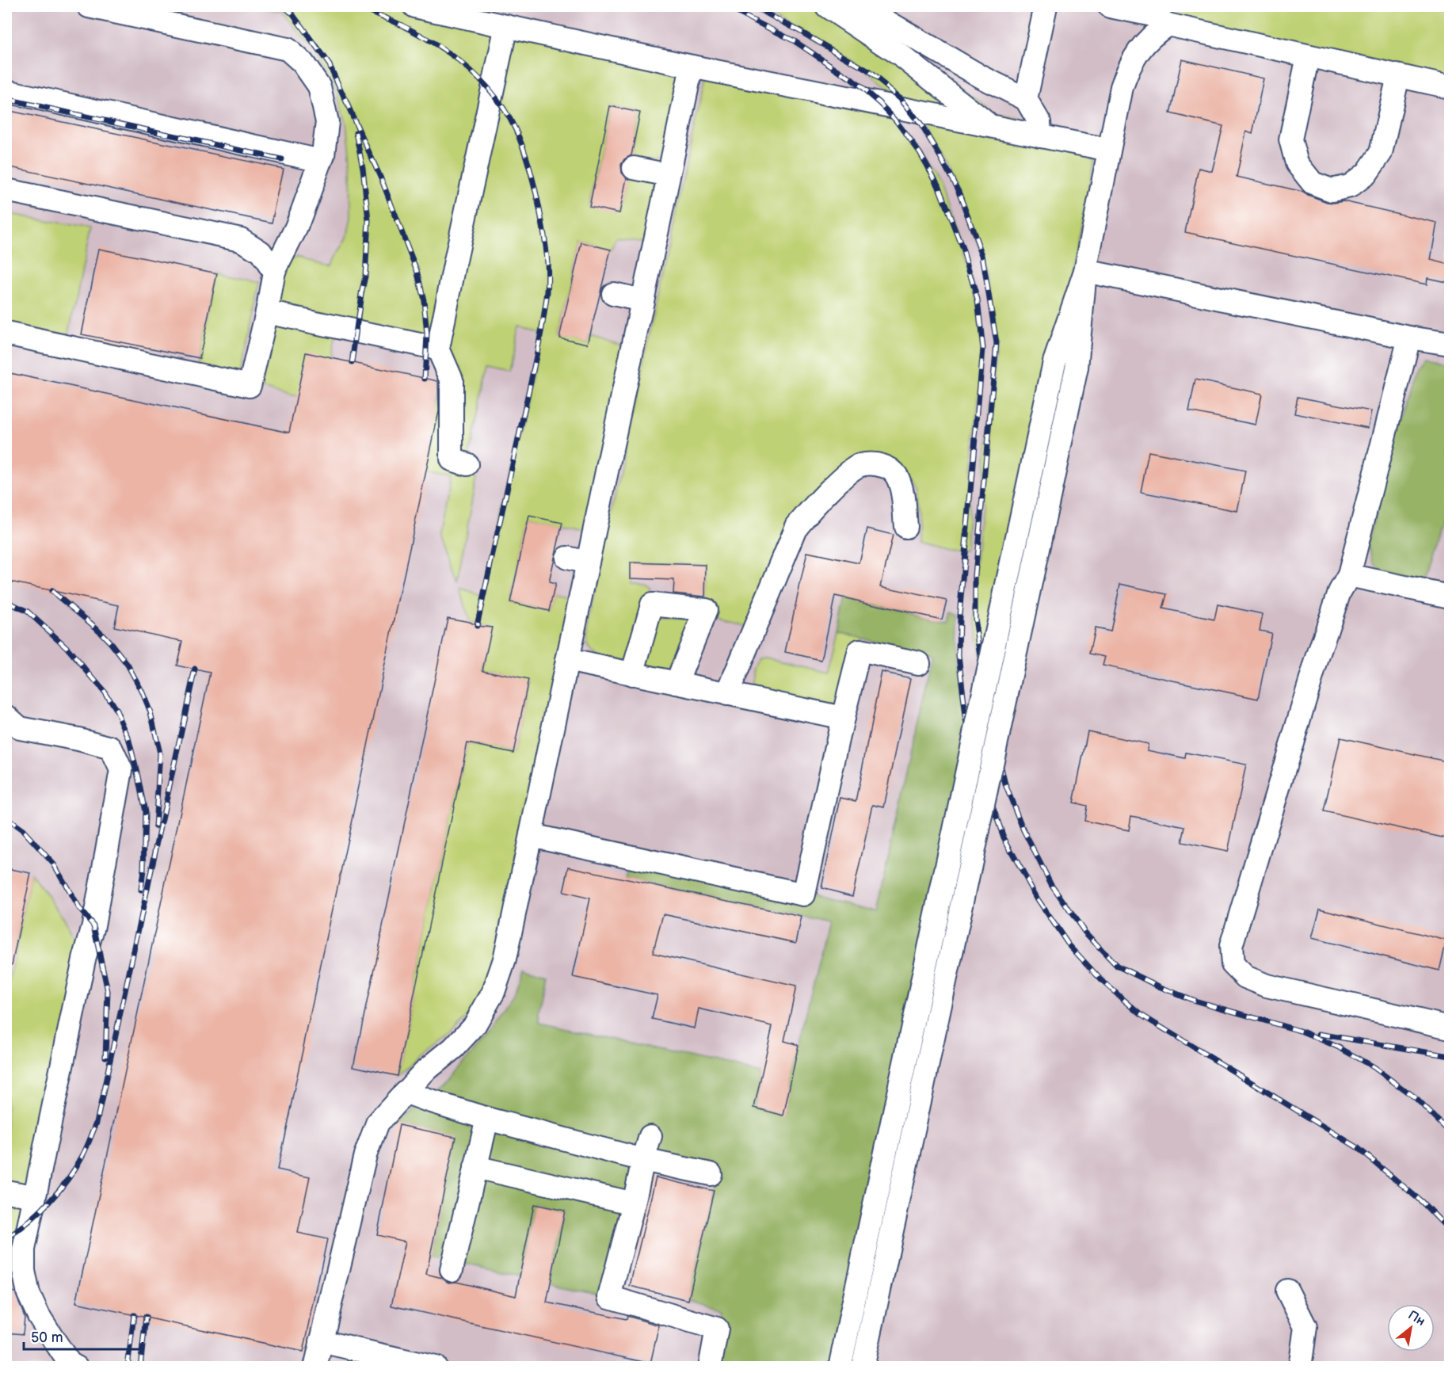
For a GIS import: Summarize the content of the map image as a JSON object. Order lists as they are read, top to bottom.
{
  "scale_bar": "50 m",
  "north": "top right"
}
